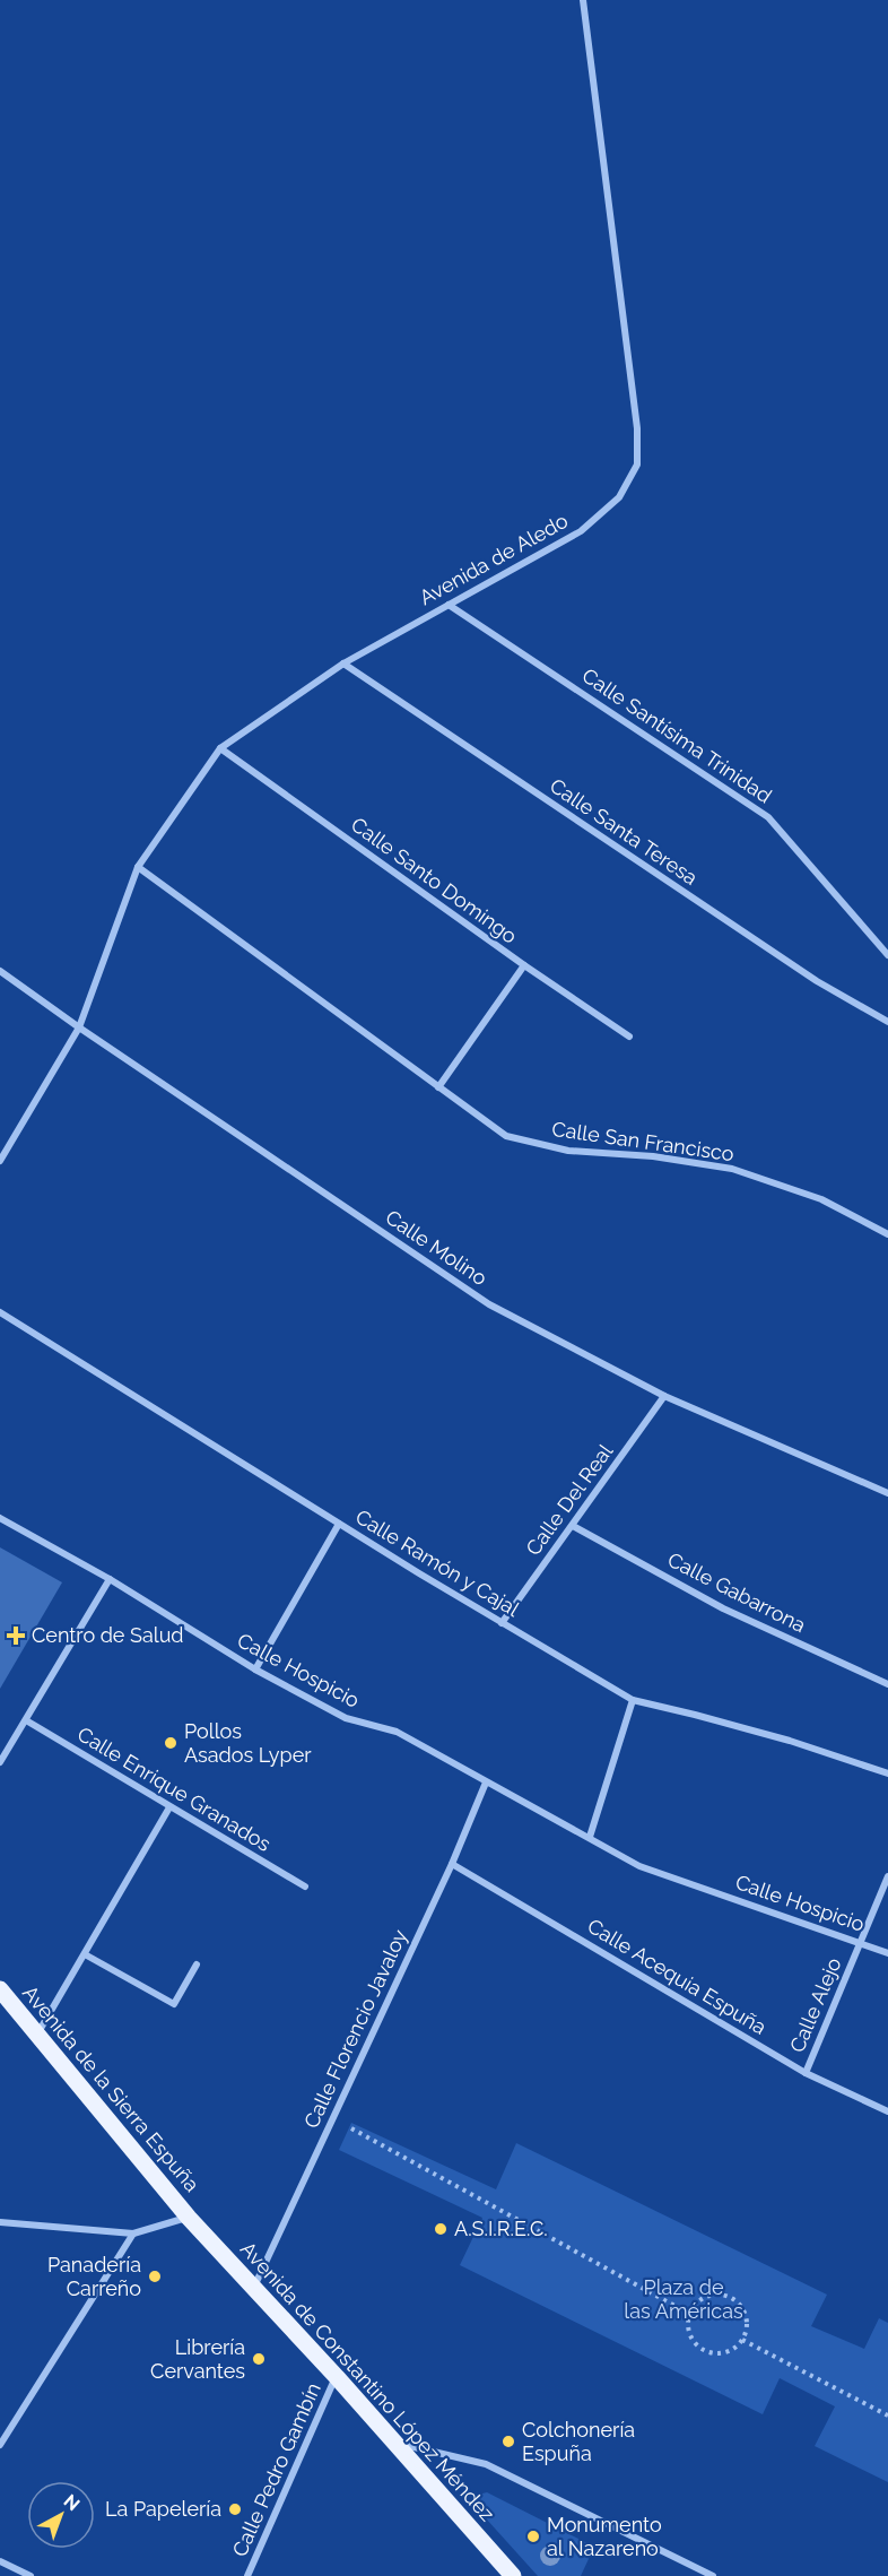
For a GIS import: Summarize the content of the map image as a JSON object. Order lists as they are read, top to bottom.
{
  "streets": {
    "main road": ["Avenida de la Sierra Espuña", "Avenida de Constantino López Méndez"],
    "street": [
      "Avenida de Aledo",
      "Calle Santísima Trinidad",
      "Calle Santa Teresa",
      "Calle Santo Domingo",
      "Calle San Francisco",
      "Calle Molino",
      "Calle Del Real",
      "Calle Ramón y Cajal",
      "Calle Gabarrona",
      "Calle Hospicio",
      "Calle Enrique Granados",
      "Calle Acequia Espuña",
      "Calle Alejo",
      "Calle Florencio Javaloy",
      "Calle Pedro Gambín"
    ]
  },
  "crossings": [
    ["Avenida de Aledo", "Calle Santísima Trinidad"],
    ["Avenida de Aledo", "Calle Santa Teresa"],
    ["Avenida de Aledo", "Calle Santo Domingo"],
    ["Avenida de Aledo", "Calle San Francisco"],
    ["Avenida de Aledo", "Calle Molino"],
    ["Calle Molino", "Calle Del Real"],
    ["Calle Del Real", "Calle Ramón y Cajal"],
    ["Calle Del Real", "Calle Gabarrona"],
    ["Calle Hospicio", "Calle Alejo"],
    ["Calle Hospicio", "Calle Florencio Javaloy"],
    ["Calle Acequia Espuña", "Calle Alejo"],
    ["Calle Acequia Espuña", "Calle Florencio Javaloy"],
    ["Calle Florencio Javaloy", "Avenida de Constantino López Méndez"],
    ["Avenida de la Sierra Espuña", "Avenida de Constantino López Méndez"],
    ["Avenida de Constantino López Méndez", "Calle Pedro Gambín"]
  ],
  "parks": ["Plaza de las Américas"],
  "places": {
    "health": ["Centro de Salud"],
    "other": [
      "Pollos Asados Lyper",
      "A.S.I.R.E.C.",
      "Panadería Carreño",
      "Librería Cervantes",
      "Colchonería Espuña",
      "La Papelería",
      "Monumento al Nazareno"
    ]
  },
  "north": "top right"
}
